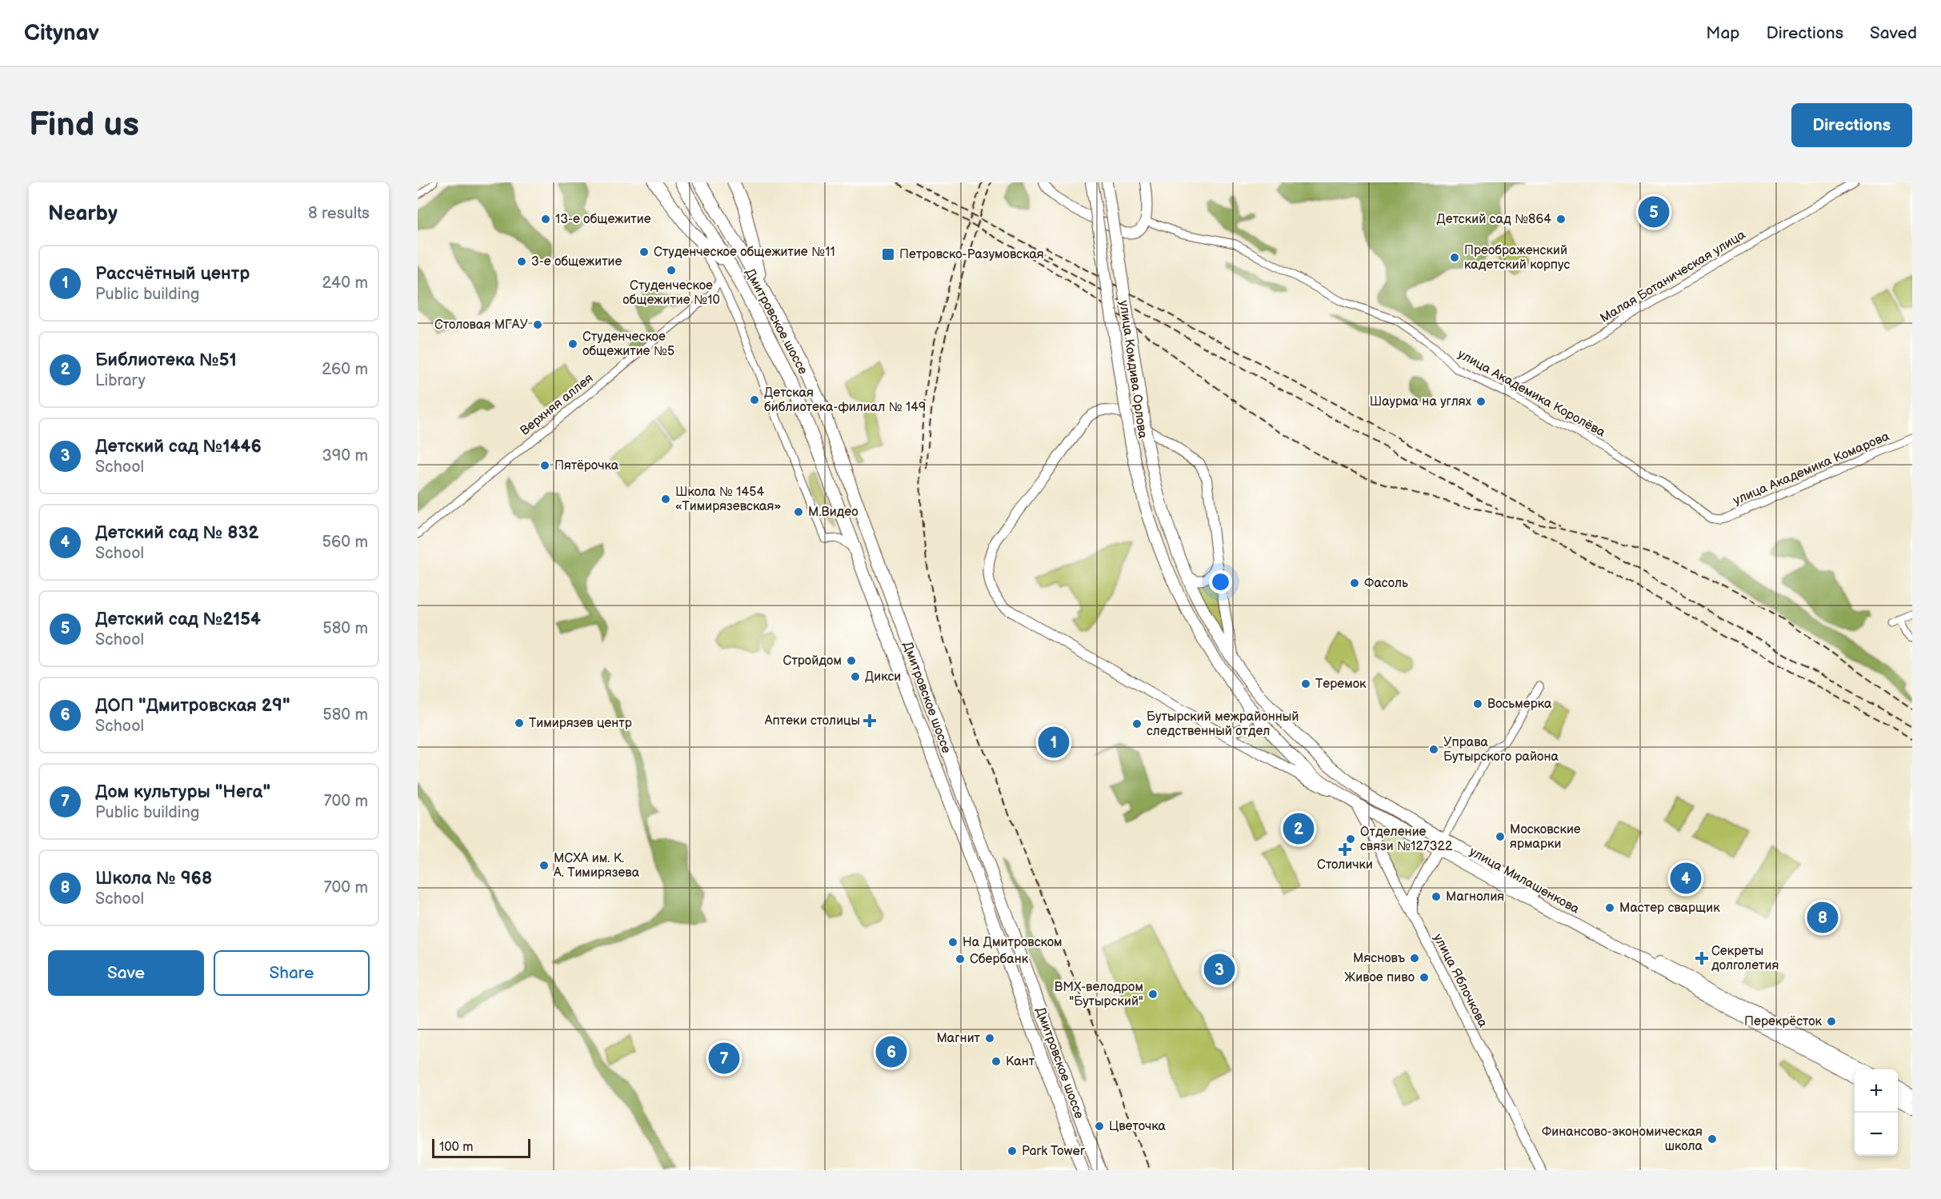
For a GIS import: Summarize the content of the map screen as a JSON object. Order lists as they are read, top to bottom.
{
  "streets": {
    "main road": ["Дмитровское шоссе", "улица Комдива Орлова", "улица Милашенкова"],
    "street": [
      "Малая Ботаническая улица",
      "улица Академика Королёва",
      "Верхняя аллея",
      "улица Академика Комарова",
      "улица Яблочкова"
    ]
  },
  "crossings": [
    ["Малая Ботаническая улица", "улица Академика Королёва"],
    ["улица Комдива Орлова", "улица Милашенкова"],
    ["улица Академика Королёва", "улица Академика Комарова"],
    ["улица Милашенкова", "улица Яблочкова"]
  ],
  "places": {
    "other": [
      "13-е общежитие",
      "Детский сад №864",
      "Студенческое общежитие №11",
      "Преображенский кадетский корпус",
      "3-е общежитие",
      "Студенческое общежитие №10",
      "Столовая МГАУ",
      "Студенческое общежитие №5",
      "Детская библиотека-филиал № 149",
      "Шаурма на углях",
      "Пятёрочка",
      "Школа № 1454 «Тимирязевская»",
      "М.Видео",
      "Фасоль",
      "Стройдом",
      "Дикси",
      "Теремок",
      "Восьмерка",
      "Тимирязев центр",
      "Бутырский межрайонный следственный отдел",
      "Управа Бутырского района",
      "Московские ярмарки",
      "Отделение связи №127322",
      "МСХА им. К. А. Тимирязева",
      "Магнолия",
      "Мастер сварщик",
      "На Дмитровском",
      "Мясновъ",
      "Сбербанк",
      "Живое пиво",
      "BMX-велодром \"Бутырский\"",
      "Перекрёсток",
      "Магнит",
      "Кант",
      "Цветочка",
      "Финансово-экономическая школа",
      "Park Tower"
    ],
    "transit": ["Петровско-Разумовская"],
    "health": ["Аптеки столицы", "Столички", "Секреты долголетия"]
  },
  "scale_bar": "100 m",
  "page": {
    "header": "Citynav",
    "nav": ["Map", "Directions", "Saved"],
    "buttons": [
      "Directions",
      ["Save", "Share"]
    ],
    "title": "Find us",
    "heading": ["Nearby", "8 results"],
    "pins": [
      "5",
      "1",
      "2",
      "4",
      "8",
      "3",
      "6",
      "7"
    ],
    "list": [
      {
        "mark": "1",
        "name": "Рассчётный центр",
        "note": "Public building",
        "value": "240 m"
      },
      {
        "mark": "2",
        "name": "Библиотека №51",
        "note": "Library",
        "value": "260 m"
      },
      {
        "mark": "3",
        "name": "Детский сад №1446",
        "note": "School",
        "value": "390 m"
      },
      {
        "mark": "4",
        "name": "Детский сад № 832",
        "note": "School",
        "value": "560 m"
      },
      {
        "mark": "5",
        "name": "Детский сад №2154",
        "note": "School",
        "value": "580 m"
      },
      {
        "mark": "6",
        "name": "ДОП \"Дмитровская 29\"",
        "note": "School",
        "value": "580 m"
      },
      {
        "mark": "7",
        "name": "Дом культуры \"Нега\"",
        "note": "Public building",
        "value": "700 m"
      },
      {
        "mark": "8",
        "name": "Школа № 968",
        "note": "School",
        "value": "700 m"
      }
    ],
    "map_buttons": ["+", "−"],
    "scale": "100 m"
  }
}
